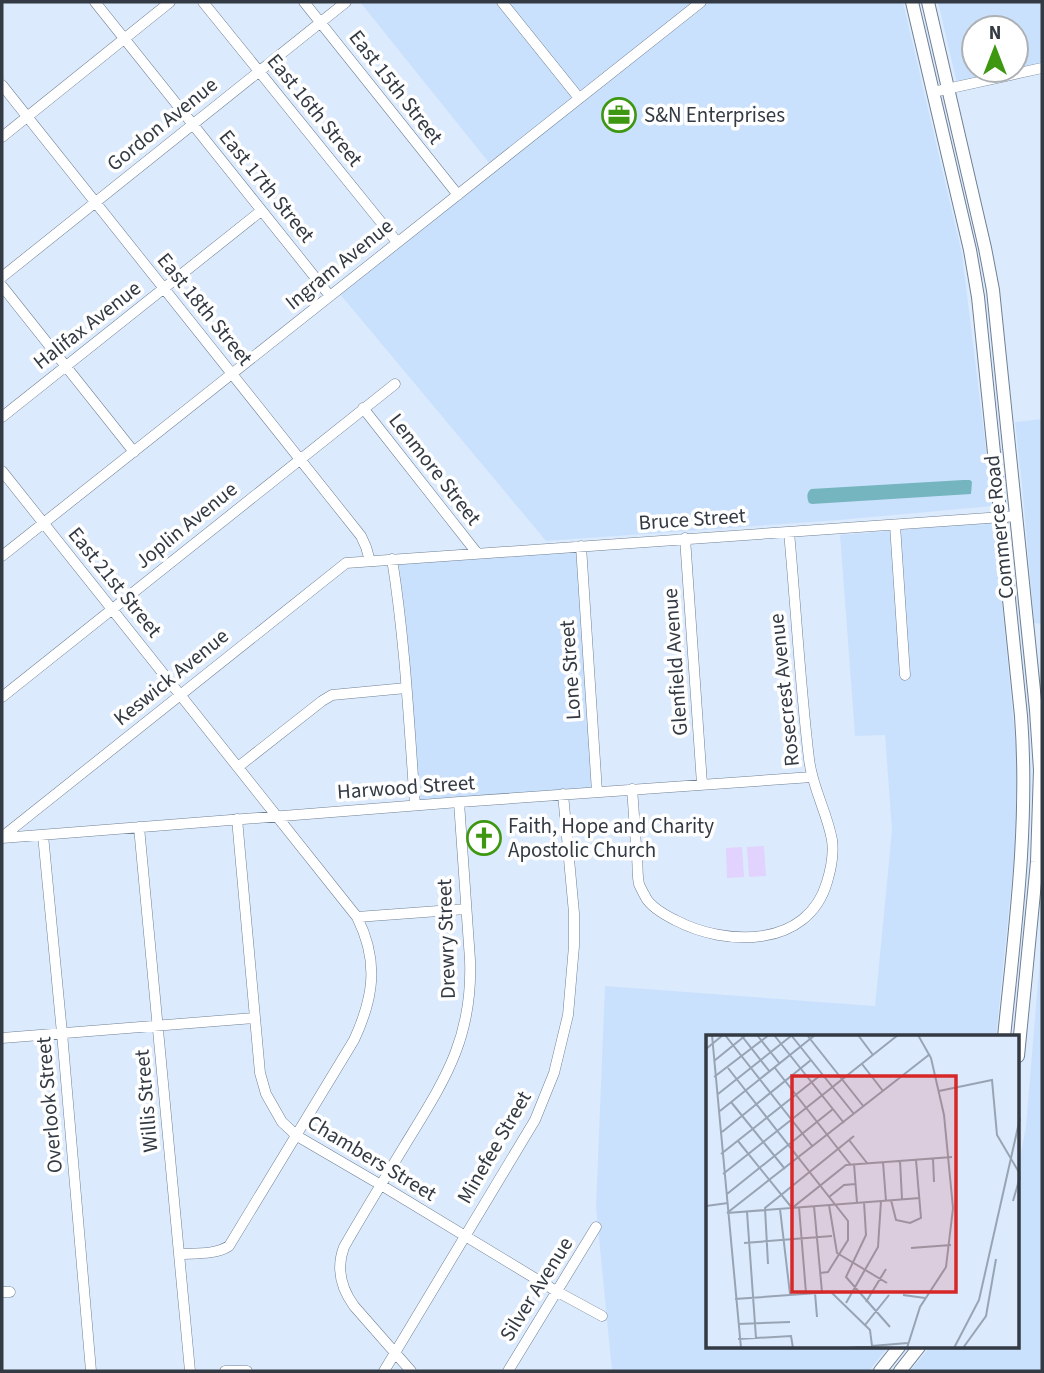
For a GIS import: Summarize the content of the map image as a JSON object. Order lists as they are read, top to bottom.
{
  "streets": {
    "main road": ["Commerce Road"],
    "street": [
      "East 15th Street",
      "East 16th Street",
      "Gordon Avenue",
      "East 17th Street",
      "Ingram Avenue",
      "East 18th Street",
      "Halifax Avenue",
      "Lenmore Street",
      "Bruce Street",
      "Joplin Avenue",
      "East 21st Street",
      "Glenfield Avenue",
      "Lone Street",
      "Keswick Avenue",
      "Rosecrest Avenue",
      "Harwood Street",
      "Drewry Street",
      "Willis Street",
      "Overlook Street",
      "Minefee Street",
      "Chambers Street",
      "Silver Avenue"
    ]
  },
  "crossings": [
    ["East 15th Street", "Gordon Avenue"],
    ["East 15th Street", "Ingram Avenue"],
    ["East 16th Street", "Gordon Avenue"],
    ["East 16th Street", "Ingram Avenue"],
    ["Gordon Avenue", "East 17th Street"],
    ["Gordon Avenue", "East 18th Street"],
    ["East 17th Street", "Ingram Avenue"],
    ["East 17th Street", "Halifax Avenue"],
    ["Ingram Avenue", "East 18th Street"],
    ["Ingram Avenue", "East 21st Street"],
    ["East 18th Street", "Halifax Avenue"],
    ["East 18th Street", "Bruce Street"],
    ["East 18th Street", "Joplin Avenue"],
    ["East 18th Street", "Keswick Avenue"],
    ["Lenmore Street", "Bruce Street"],
    ["Lenmore Street", "Joplin Avenue"],
    ["Bruce Street", "Commerce Road"],
    ["Bruce Street", "Glenfield Avenue"],
    ["Bruce Street", "Lone Street"],
    ["Bruce Street", "Keswick Avenue"],
    ["Bruce Street", "Rosecrest Avenue"],
    ["Joplin Avenue", "East 21st Street"],
    ["East 21st Street", "Keswick Avenue"],
    ["East 21st Street", "Harwood Street"],
    ["Glenfield Avenue", "Rosecrest Avenue"],
    ["Glenfield Avenue", "Harwood Street"],
    ["Lone Street", "Harwood Street"],
    ["Keswick Avenue", "Harwood Street"],
    ["Rosecrest Avenue", "Harwood Street"],
    ["Harwood Street", "Drewry Street"],
    ["Harwood Street", "Willis Street"],
    ["Harwood Street", "Overlook Street"],
    ["Harwood Street", "Minefee Street"],
    ["Harwood Street", "Chambers Street"],
    ["Drewry Street", "Minefee Street"],
    ["Drewry Street", "Chambers Street"],
    ["Minefee Street", "Chambers Street"],
    ["Chambers Street", "Silver Avenue"]
  ],
  "places": {
    "office": ["S&N Enterprises"],
    "church": ["Faith, Hope and Charity Apostolic Church"]
  },
  "north": "top"
}
